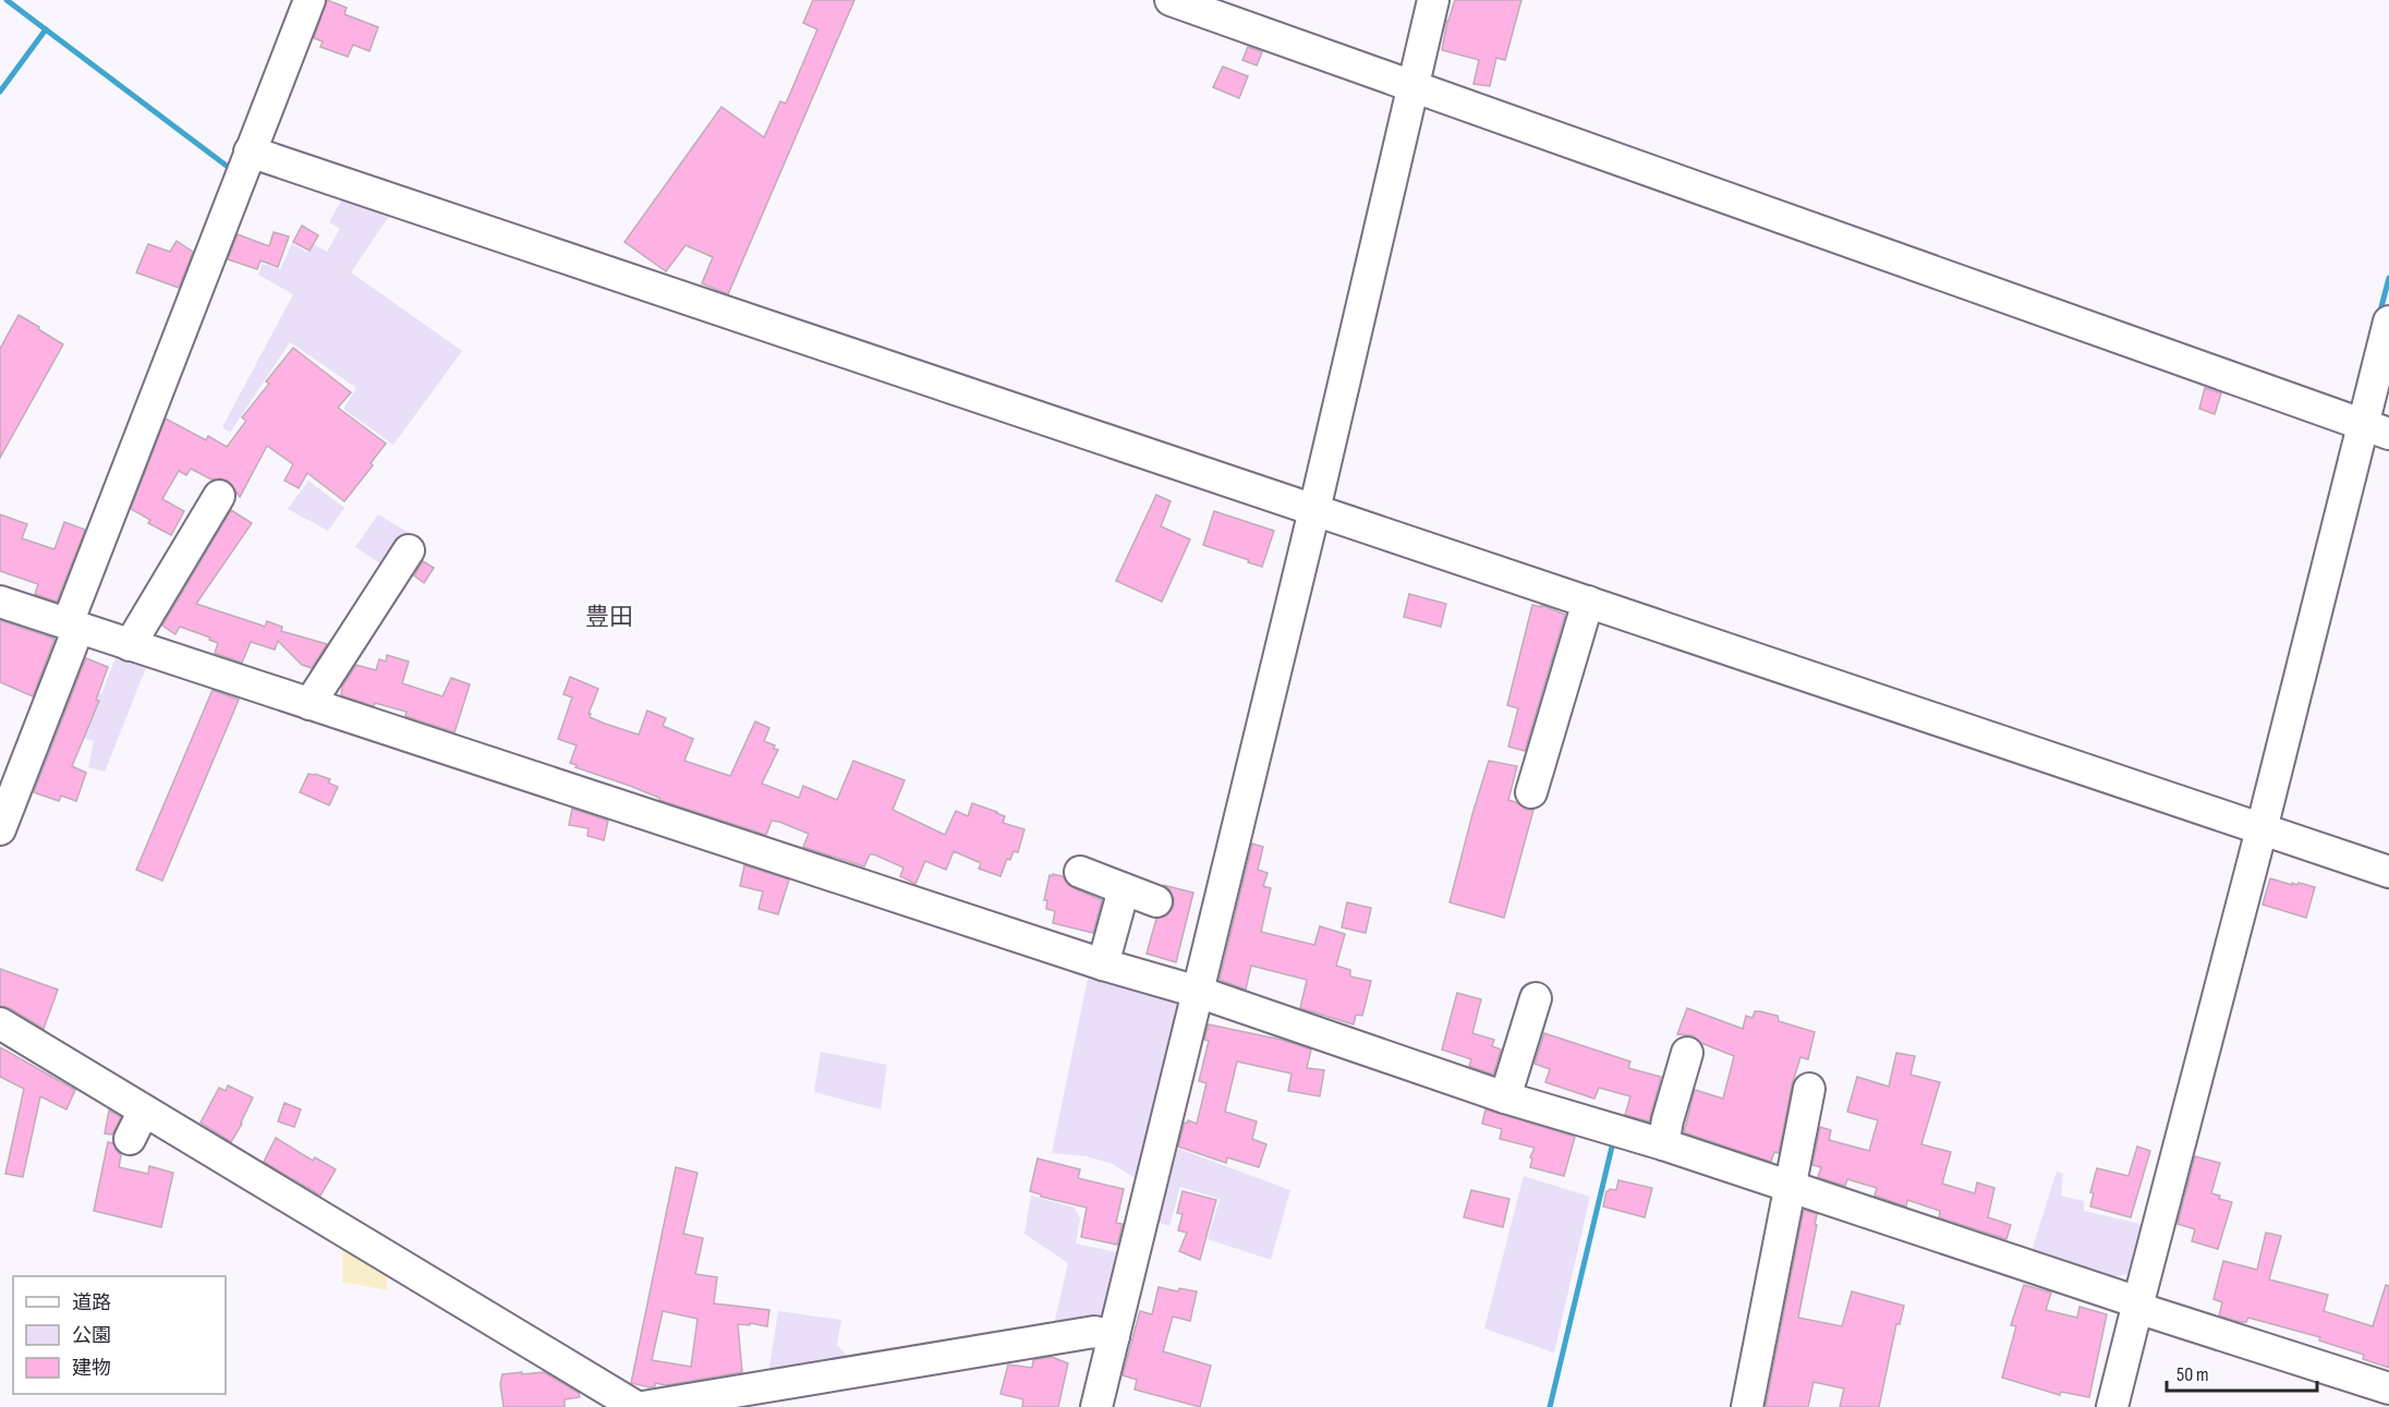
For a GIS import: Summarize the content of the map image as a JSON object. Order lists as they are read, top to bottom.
{
  "districts": ["豊田"],
  "legend": ["道路", "公園", "建物"],
  "scale_bar": "50 m"
}
